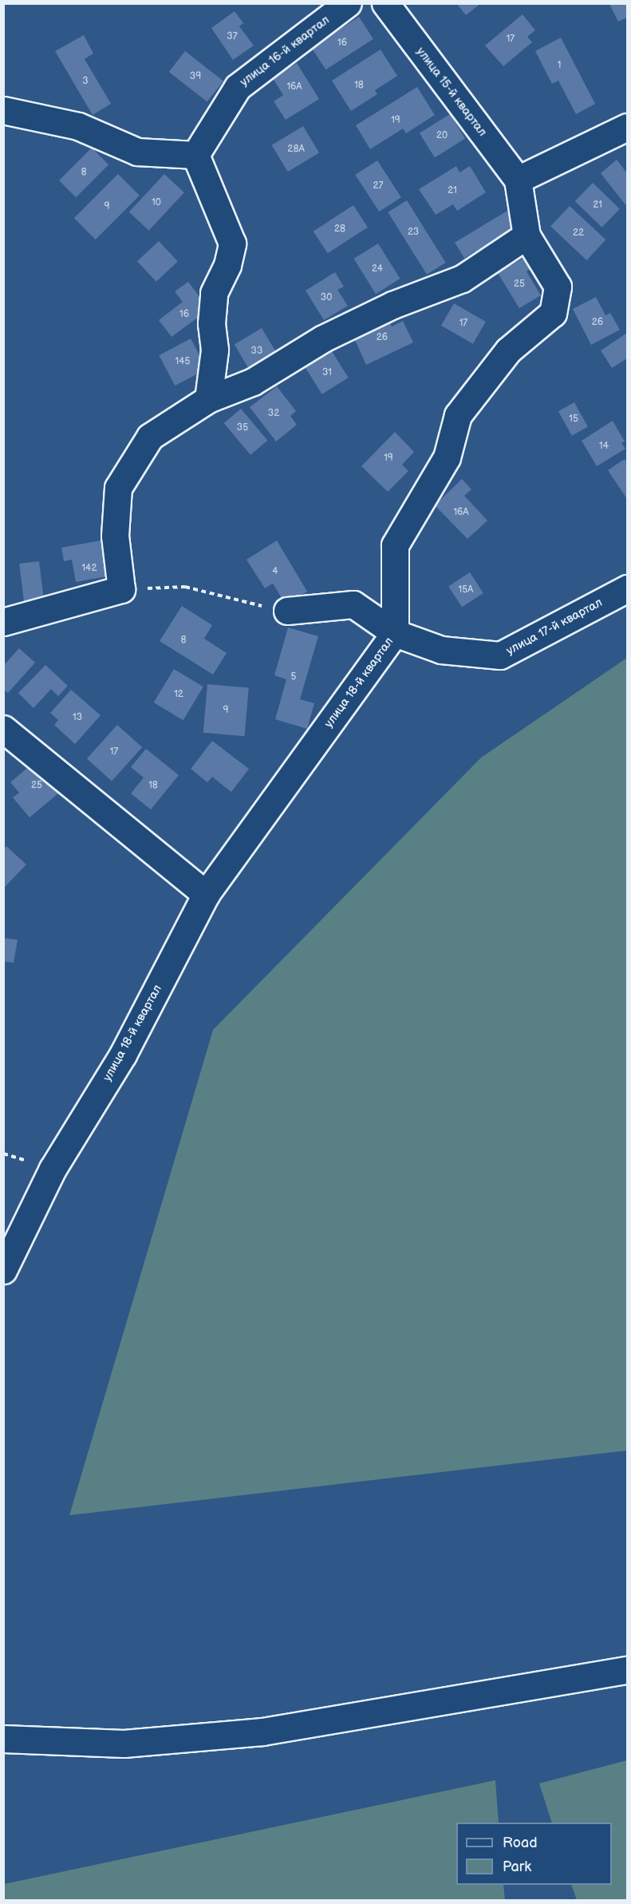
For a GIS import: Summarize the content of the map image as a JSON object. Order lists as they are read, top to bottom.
{
  "streets": {
    "street": [
      "улица 16-й квартал",
      "улица 15-й квартал",
      "улица 17-й квартал",
      "улица 18-й квартал"
    ]
  },
  "crossings": [
    ["улица 17-й квартал", "улица 18-й квартал"]
  ],
  "house_numbers": [
    "37",
    "17",
    "16",
    "1",
    "39",
    "3",
    "18",
    "16А",
    "19",
    "20",
    "28А",
    "8",
    "27",
    "21",
    "10",
    "21",
    "9",
    "28",
    "23",
    "22",
    "24",
    "25",
    "30",
    "16",
    "26",
    "17",
    "26",
    "33",
    "145",
    "31",
    "32",
    "15",
    "35",
    "14",
    "19",
    "16А",
    "142",
    "4",
    "15А",
    "8",
    "5",
    "12",
    "9",
    "13",
    "17",
    "25",
    "18"
  ],
  "legend": ["Road", "Park"]
}
